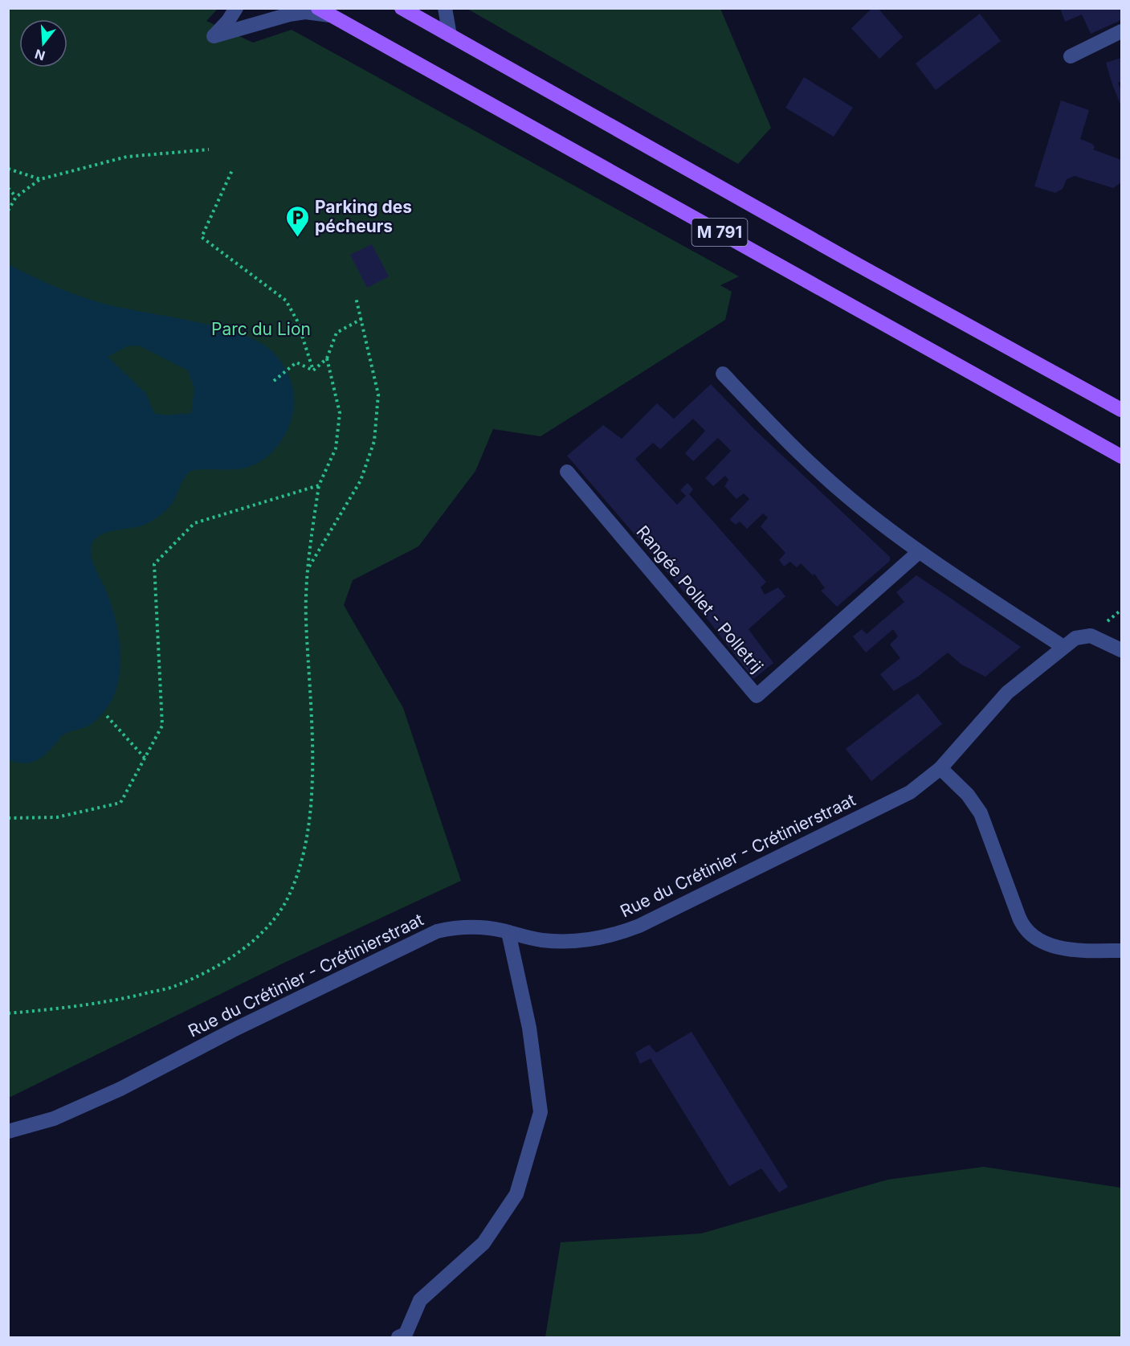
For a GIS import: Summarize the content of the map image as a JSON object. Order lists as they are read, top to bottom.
{
  "streets": {
    "main road": ["M 791"],
    "street": ["Rangée Pollet - Polletrij", "Rue du Crétinier - Crétinierstraat"]
  },
  "parks": ["Parc du Lion"],
  "places": {
    "parking": ["Parking des pécheurs"]
  },
  "north": "bottom"
}
